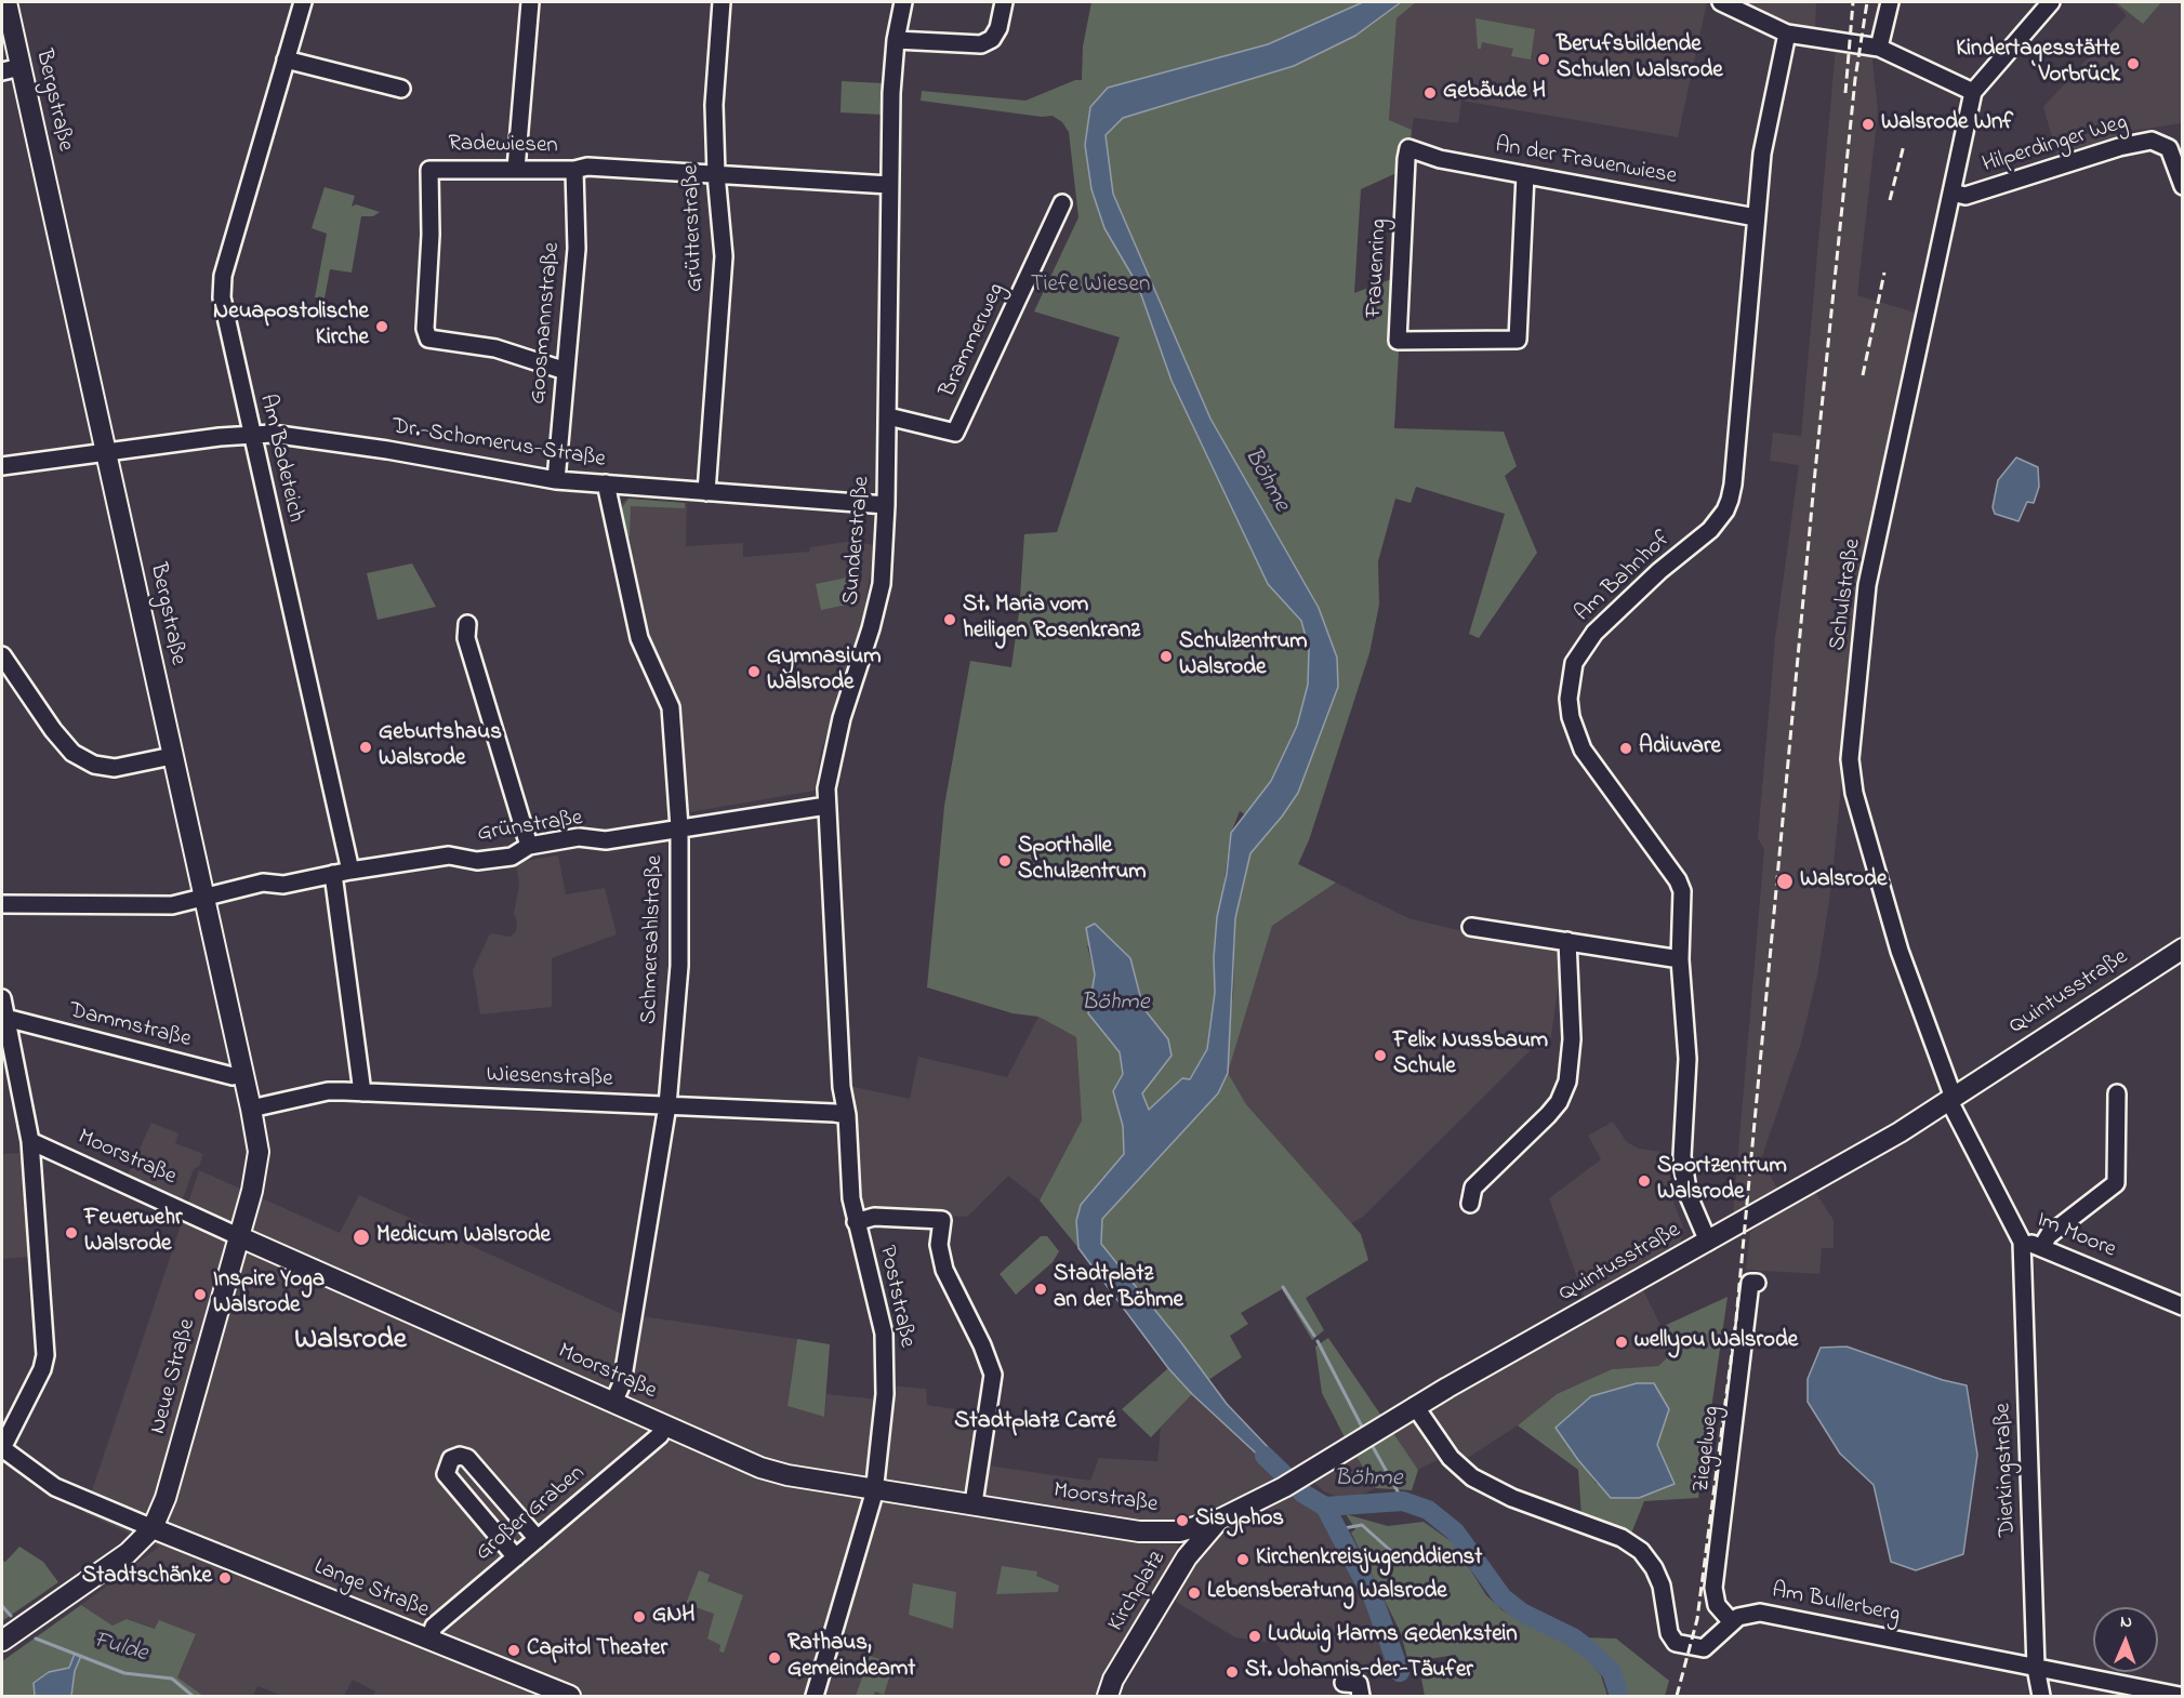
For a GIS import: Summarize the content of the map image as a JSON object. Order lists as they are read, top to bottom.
{
  "streets": {
    "main road": [
      "Bergstraße",
      "Quintusstraße",
      "Moorstraße",
      "Neue Straße",
      "Lange Straße",
      "Kirchplatz"
    ],
    "street": [
      "Hilperdinger Weg",
      "Radewiesen",
      "An der Frauenwiese",
      "Grütterstraße",
      "Frauenring",
      "Goosmannstraße",
      "Brammerweg",
      "Dr.-Schomerus-Straße",
      "Am Badeteich",
      "Sunderstraße",
      "Am Bahnhof",
      "Schulstraße",
      "Grünstraße",
      "Schmersahlstraße",
      "Dammstraße",
      "Wiesenstraße",
      "Im Moore",
      "Poststraße",
      "Ziegelweg",
      "Dierkingstraße",
      "Großer Graben",
      "Am Bullerberg"
    ]
  },
  "crossings": [
    ["Bergstraße", "Dr.-Schomerus-Straße"],
    ["Bergstraße", "Grünstraße"],
    ["Bergstraße", "Dammstraße"],
    ["Bergstraße", "Wiesenstraße"],
    ["Bergstraße", "Moorstraße"],
    ["Bergstraße", "Neue Straße"],
    ["Hilperdinger Weg", "Schulstraße"],
    ["Radewiesen", "Grütterstraße"],
    ["Radewiesen", "Goosmannstraße"],
    ["Radewiesen", "Sunderstraße"],
    ["An der Frauenwiese", "Frauenring"],
    ["An der Frauenwiese", "Am Bahnhof"],
    ["Grütterstraße", "Dr.-Schomerus-Straße"],
    ["Goosmannstraße", "Dr.-Schomerus-Straße"],
    ["Brammerweg", "Sunderstraße"],
    ["Dr.-Schomerus-Straße", "Am Badeteich"],
    ["Dr.-Schomerus-Straße", "Sunderstraße"],
    ["Dr.-Schomerus-Straße", "Schmersahlstraße"],
    ["Am Badeteich", "Grünstraße"],
    ["Sunderstraße", "Grünstraße"],
    ["Sunderstraße", "Wiesenstraße"],
    ["Sunderstraße", "Poststraße"],
    ["Am Bahnhof", "Quintusstraße"],
    ["Schulstraße", "Quintusstraße"],
    ["Schulstraße", "Im Moore"],
    ["Grünstraße", "Schmersahlstraße"],
    ["Schmersahlstraße", "Wiesenstraße"],
    ["Schmersahlstraße", "Moorstraße"],
    ["Quintusstraße", "Moorstraße"],
    ["Quintusstraße", "Im Moore"],
    ["Quintusstraße", "Kirchplatz"],
    ["Quintusstraße", "Am Bullerberg"],
    ["Wiesenstraße", "Poststraße"],
    ["Moorstraße", "Poststraße"],
    ["Moorstraße", "Neue Straße"],
    ["Moorstraße", "Großer Graben"],
    ["Moorstraße", "Kirchplatz"],
    ["Im Moore", "Dierkingstraße"],
    ["Neue Straße", "Lange Straße"],
    ["Ziegelweg", "Am Bullerberg"],
    ["Dierkingstraße", "Am Bullerberg"],
    ["Großer Graben", "Lange Straße"]
  ],
  "districts": ["Walsrode", "Stadtplatz Carré"],
  "water": ["Böhme", "Fulde"],
  "parks": ["Tiefe Wiesen"],
  "places": [
    "Berufsbildende Schulen Walsrode",
    "Kindertagesstätte Vorbrück",
    "Gebäude H",
    "Walsrode Wnf",
    "Neuapostolische Kirche",
    "St. Maria vom heiligen Rosenkranz",
    "Schulzentrum Walsrode",
    "Gymnasium Walsrode",
    "Geburtshaus Walsrode",
    "Adiuvare",
    "Sporthalle Schulzentrum",
    "Walsrode",
    "Felix Nussbaum Schule",
    "Sportzentrum Walsrode",
    "Feuerwehr Walsrode",
    "Medicum Walsrode",
    "Stadtplatz an der Böhme",
    "Inspire Yoga Walsrode",
    "wellyou Walsrode",
    "Sisyphos",
    "Kirchenkreisjugenddienst",
    "Stadtschänke",
    "Lebensberatung Walsrode",
    "GNH",
    "Ludwig Harms Gedenkstein",
    "Capitol Theater",
    "Rathaus, Gemeindeamt",
    "St. Johannis-der-Täufer"
  ],
  "north": "top"
}
